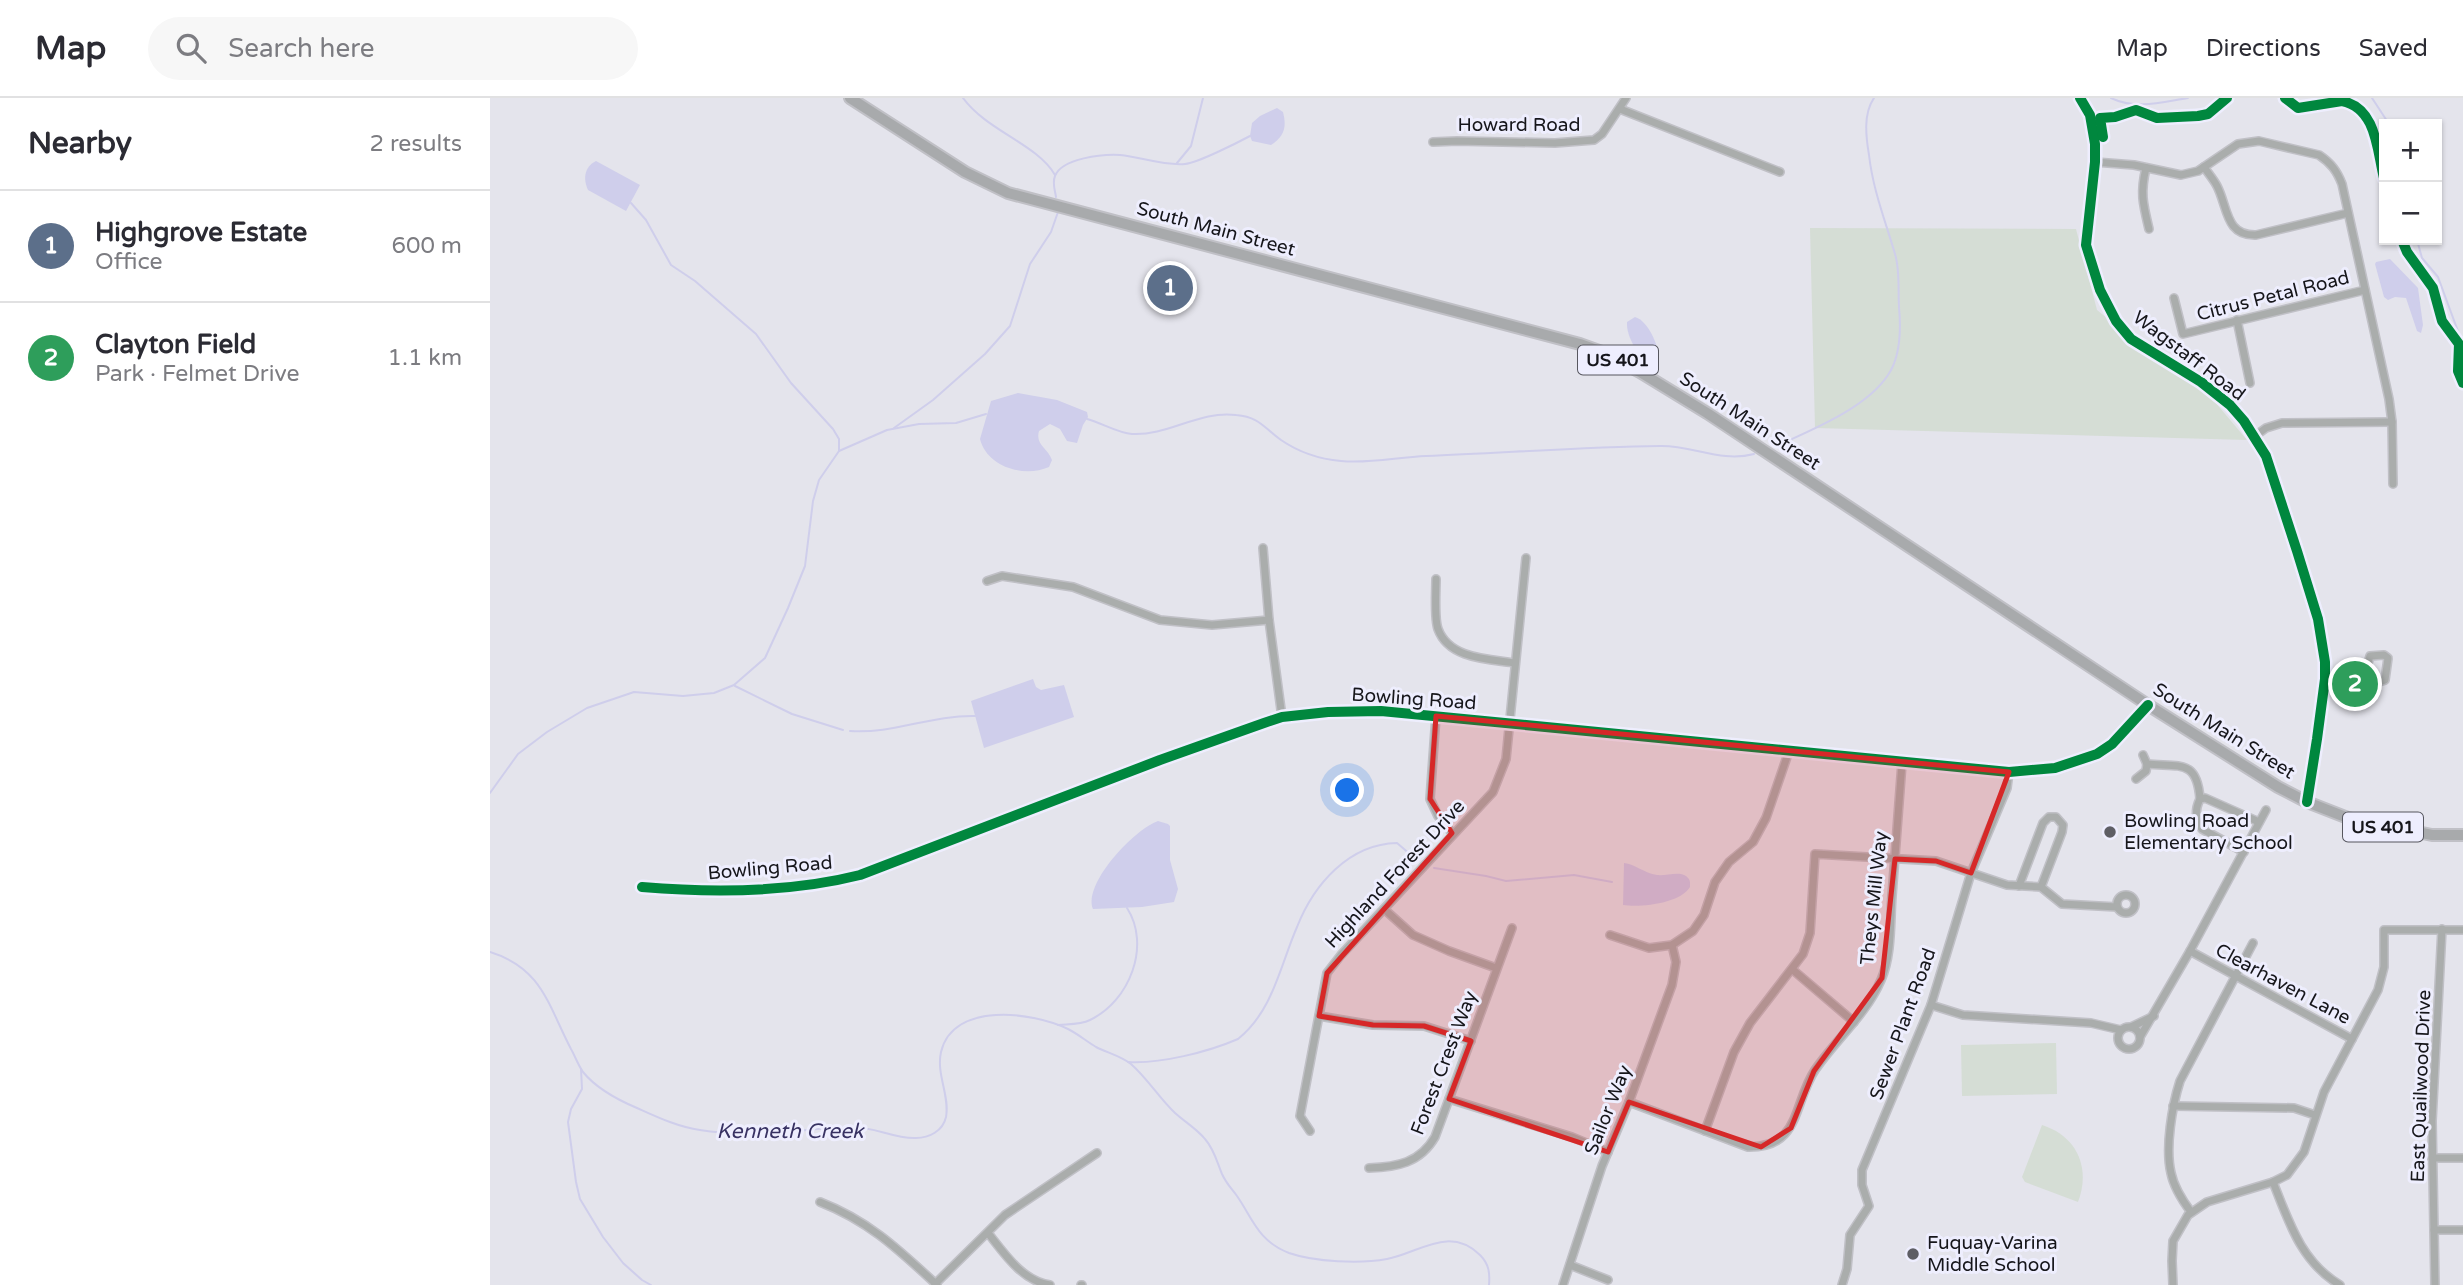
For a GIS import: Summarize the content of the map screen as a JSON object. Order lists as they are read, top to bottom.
{
  "streets": {
    "highway": ["South Main Street", "US 401"],
    "street": [
      "Howard Road",
      "Citrus Petal Road",
      "Wagstaff Road",
      "Bowling Road",
      "Highland Forest Drive",
      "Theys Mill Way",
      "Clearhaven Lane",
      "Sewer Plant Road",
      "Forest Crest Way",
      "East Quailwood Drive",
      "Sailor Way"
    ]
  },
  "crossings": [
    ["South Main Street", "Wagstaff Road"],
    ["South Main Street", "Bowling Road"],
    ["Bowling Road", "Highland Forest Drive"],
    ["Bowling Road", "Theys Mill Way"],
    ["Bowling Road", "Sewer Plant Road"],
    ["Theys Mill Way", "Sailor Way"]
  ],
  "water": ["Kenneth Creek"],
  "places": ["Bowling Road Elementary School", "Fuquay-Varina Middle School"],
  "page": {
    "header": "Map",
    "search": "Search here",
    "nav": ["Map", "Directions", "Saved"],
    "heading": ["Nearby", "2 results"],
    "map_buttons": ["+", "−"],
    "list": [
      {
        "mark": "1",
        "name": "Highgrove Estate",
        "note": "Office",
        "value": "600 m"
      },
      {
        "mark": "2",
        "name": "Clayton Field",
        "note": "Park · Felmet Drive",
        "value": "1.1 km"
      }
    ],
    "pins": ["1", "2"]
  }
}
